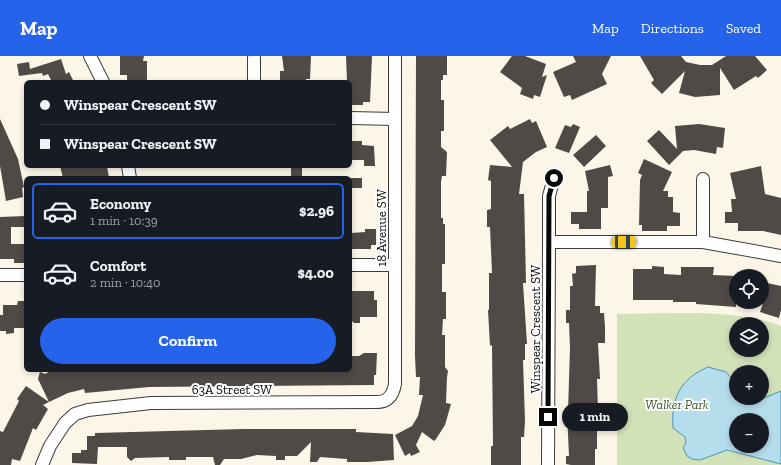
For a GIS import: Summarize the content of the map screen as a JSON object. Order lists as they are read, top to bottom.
{
  "streets": {
    "street": ["18 Avenue SW", "Winspear Crescent SW", "63A Street SW"]
  },
  "crossings": [
    ["18 Avenue SW", "63A Street SW"]
  ],
  "parks": ["Walker Park"],
  "page": {
    "header": "Map",
    "nav": ["Map", "Directions", "Saved"],
    "banner": ["Winspear Crescent SW", "Winspear Crescent SW"],
    "list": [
      {
        "name": "Economy",
        "note": "1 min · 10:39",
        "value": "$2.96"
      },
      {
        "name": "Comfort",
        "note": "2 min · 10:40",
        "value": "$4.00"
      }
    ],
    "map_buttons": ["+", "−"],
    "buttons": "Confirm",
    "bubble": "1 min"
  }
}
